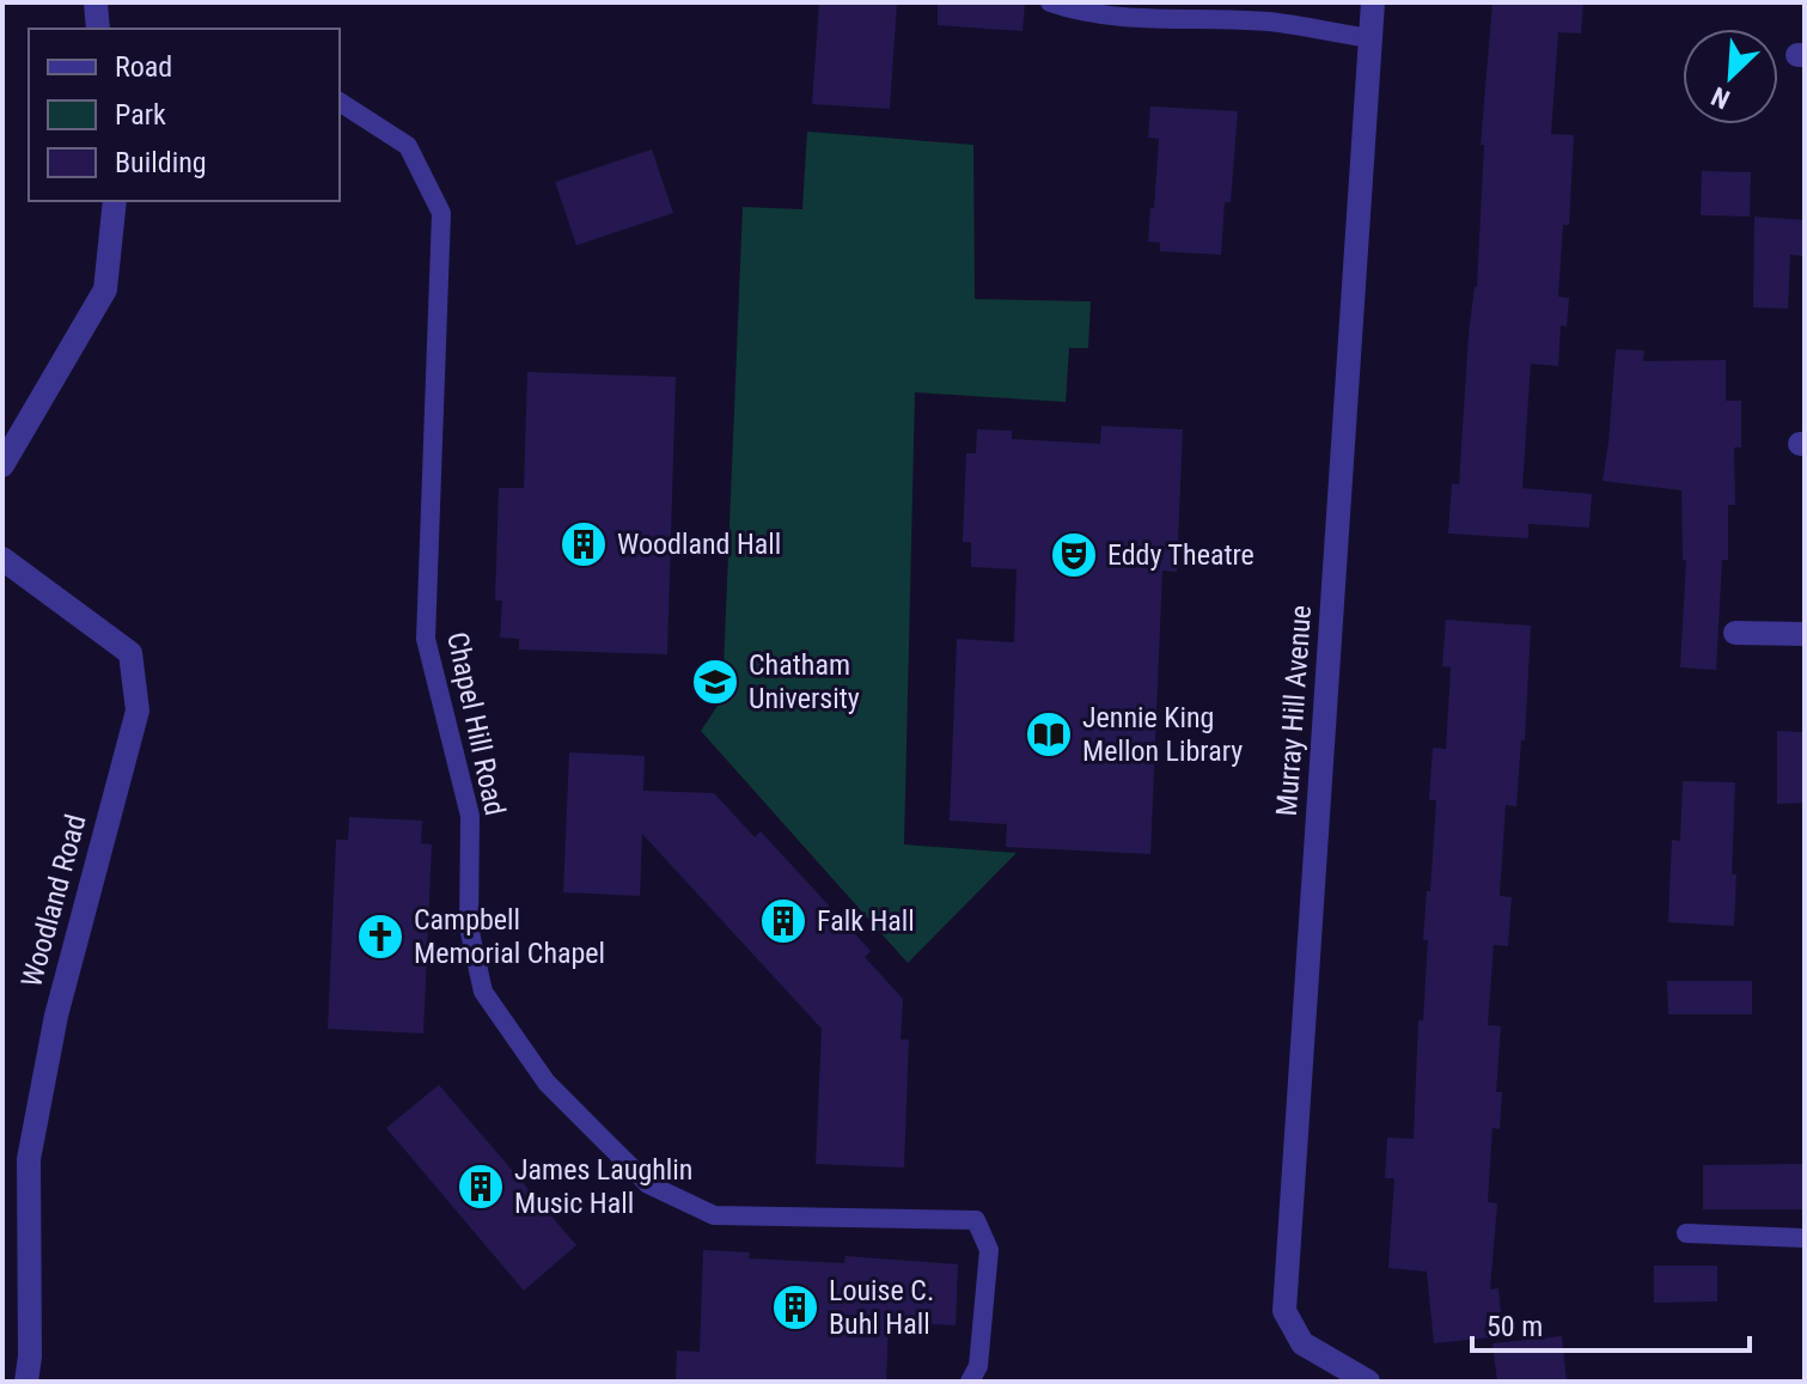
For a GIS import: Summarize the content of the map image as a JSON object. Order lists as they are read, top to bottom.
{
  "streets": {
    "street": ["Murray Hill Avenue", "Woodland Road"],
    "lane": ["Chapel Hill Road"]
  },
  "places": {
    "building": [
      "Woodland Hall",
      "Falk Hall",
      "James Laughlin Music Hall",
      "Louise C. Buhl Hall"
    ],
    "theatre": ["Eddy Theatre"],
    "school or university": ["Chatham University"],
    "library": ["Jennie King Mellon Library"],
    "church": ["Campbell Memorial Chapel"]
  },
  "legend": ["Road", "Park", "Building"],
  "scale_bar": "50 m",
  "north": "bottom left"
}
